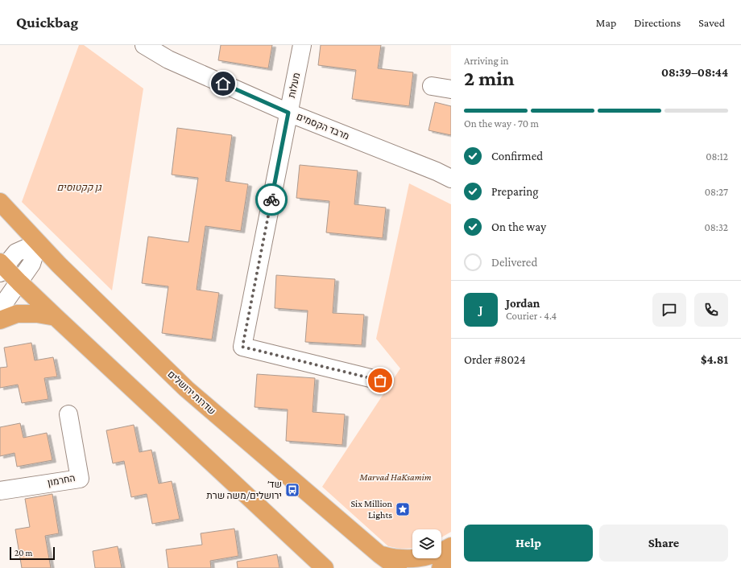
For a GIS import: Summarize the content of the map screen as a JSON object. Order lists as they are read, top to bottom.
{
  "streets": {
    "main road": ["שדרות ירושלים"],
    "street": ["מעלות", "מרבד הקסמים", "החרמון"]
  },
  "crossings": [
    ["מעלות", "מרבד הקסמים"]
  ],
  "parks": ["גן קקטוסים", "Marvad HaKsamim"],
  "places": {
    "bus stop": ["שד׳ ירושלים/משה שרת"],
    "place": ["Six Million Lights"]
  },
  "scale_bar": "20 m",
  "page": {
    "header": "Quickbag",
    "nav": ["Map", "Directions", "Saved"],
    "heading": ["2 min", "Arriving in", "08:39–08:44"],
    "panel": [
      "Jordan",
      "Courier · 4.4",
      "Order #8024",
      "$4.81"
    ],
    "bar": "On the way · 70 m",
    "list": [
      ["Confirmed", "08:12"],
      ["Preparing", "08:27"],
      ["On the way", "08:32"],
      "Delivered"
    ],
    "round": "J",
    "buttons": ["Help", "Share"],
    "scale": "20 m"
  }
}
